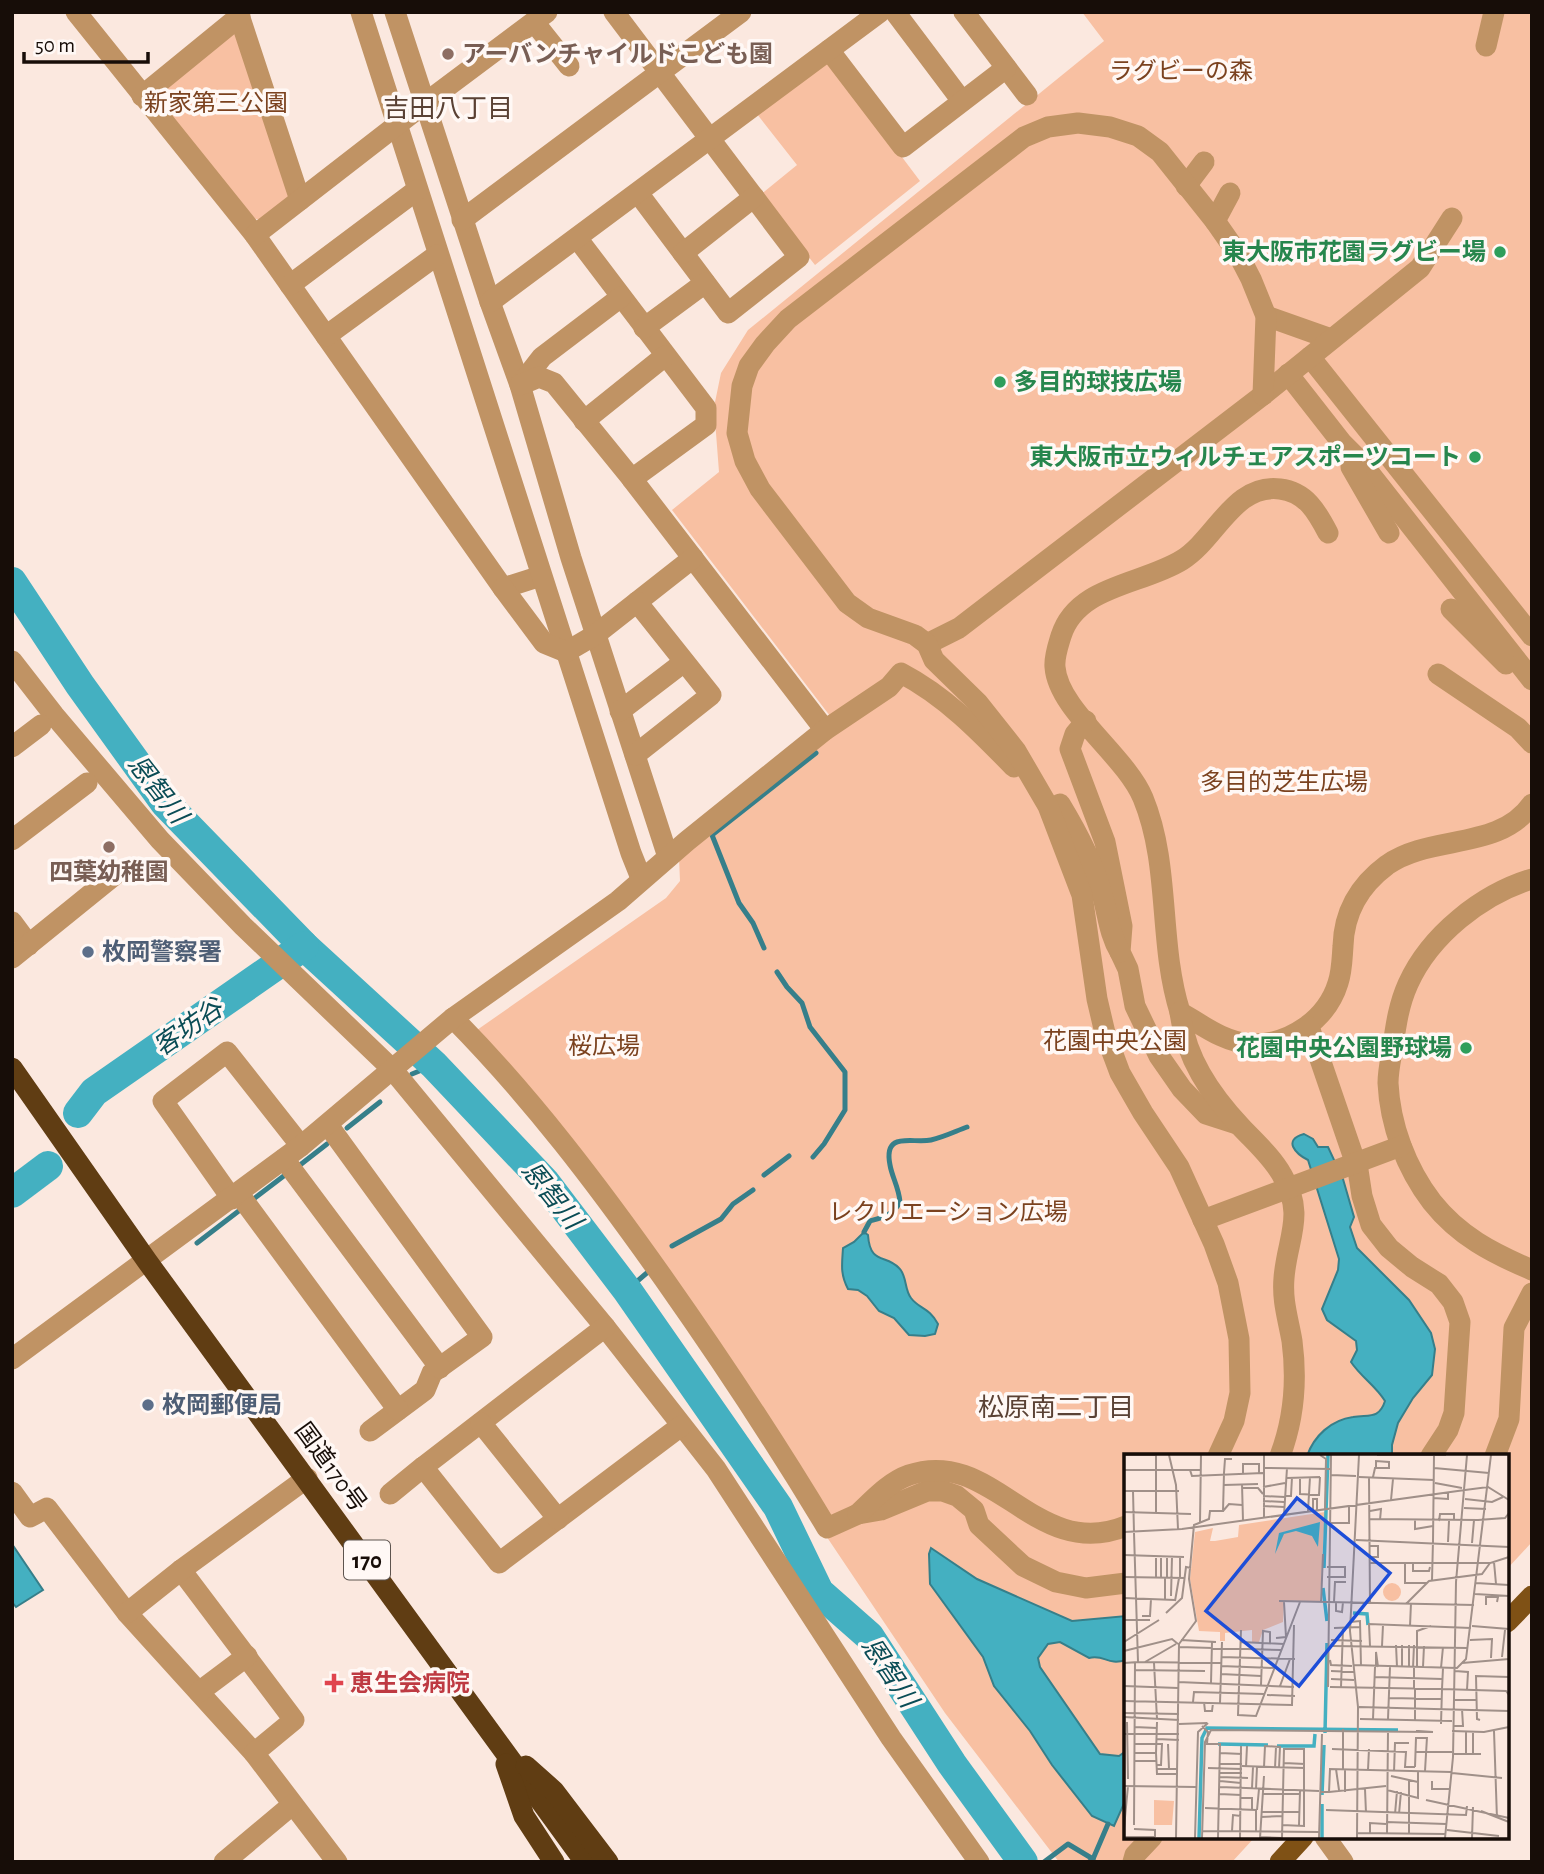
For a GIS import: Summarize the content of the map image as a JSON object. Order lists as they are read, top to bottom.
{
  "streets": {
    "highway": ["国道170号", "170"]
  },
  "crossings": [
    ["国道170号", "170"]
  ],
  "districts": ["吉田八丁目", "松原南二丁目"],
  "water": ["恩智川", "客坊谷"],
  "parks": [
    "ラグビーの森",
    "新家第三公園",
    "多目的芝生広場",
    "花園中央公園",
    "桜広場",
    "レクリエーション広場"
  ],
  "places": {
    "other": [
      "アーバンチャイルドこども園",
      "東大阪市花園ラグビー場",
      "多目的球技広場",
      "東大阪市立ウィルチェアスポーツコート",
      "四葉幼稚園",
      "枚岡警察署",
      "花園中央公園野球場",
      "枚岡郵便局"
    ],
    "health": ["恵生会病院"]
  },
  "scale_bar": "50 m"
}
